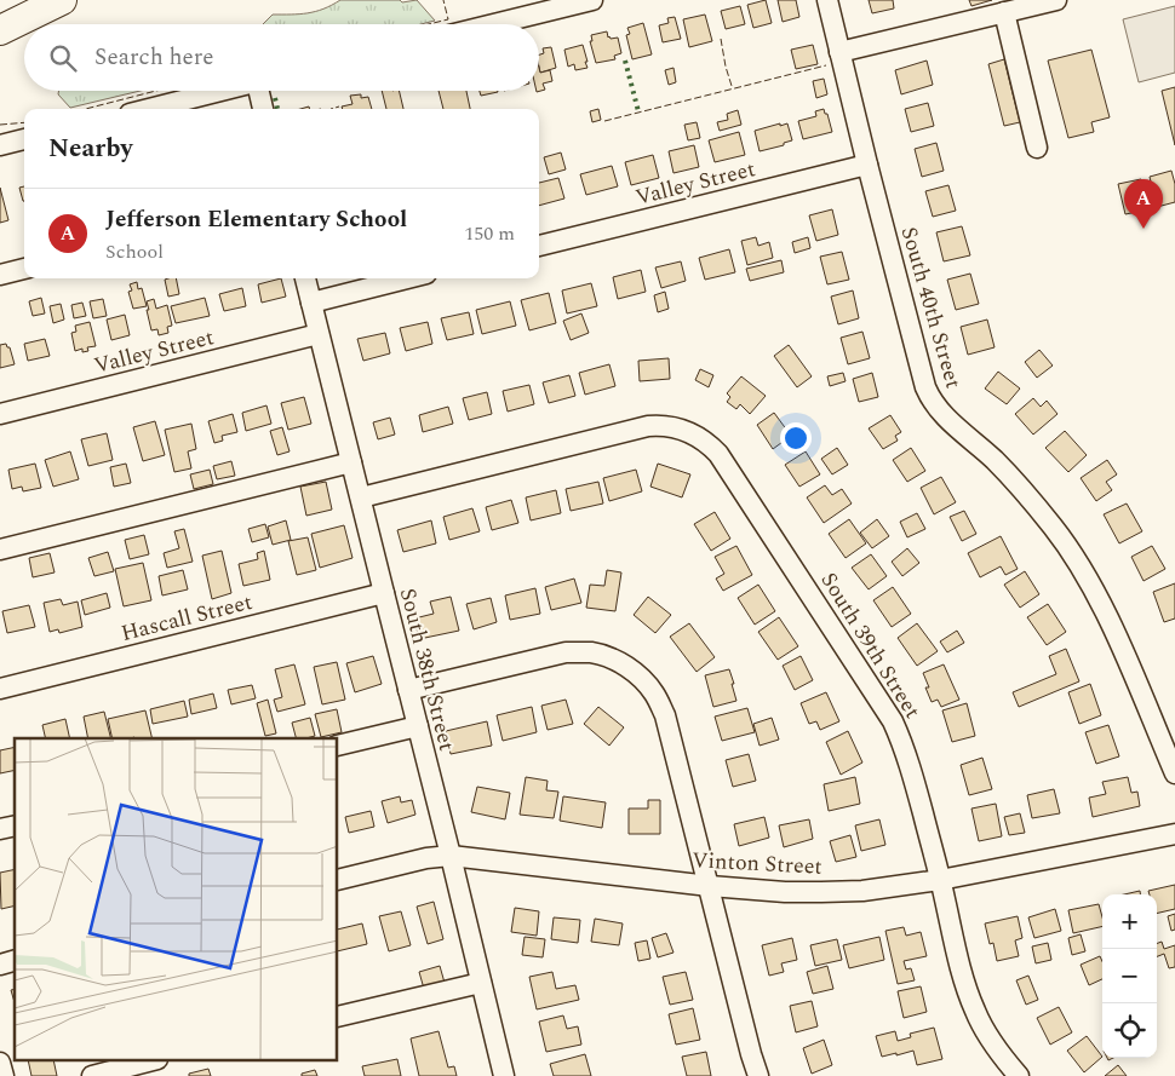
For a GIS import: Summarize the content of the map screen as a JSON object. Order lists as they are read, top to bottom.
{
  "streets": {
    "street": [
      "Valley Street",
      "South 40th Street",
      "Hascall Street",
      "South 39th Street",
      "South 38th Street",
      "Vinton Street"
    ]
  },
  "crossings": [
    ["Valley Street", "South 40th Street"],
    ["Valley Street", "South 38th Street"],
    ["Hascall Street", "South 38th Street"],
    ["South 39th Street", "South 38th Street"],
    ["South 39th Street", "Vinton Street"],
    ["South 38th Street", "Vinton Street"]
  ],
  "page": {
    "search": "Search here",
    "heading": "Nearby",
    "pins": "A",
    "list": [
      {
        "mark": "A",
        "name": "Jefferson Elementary School",
        "note": "School",
        "value": "150 m"
      }
    ],
    "map_buttons": ["+", "−"]
  }
}
